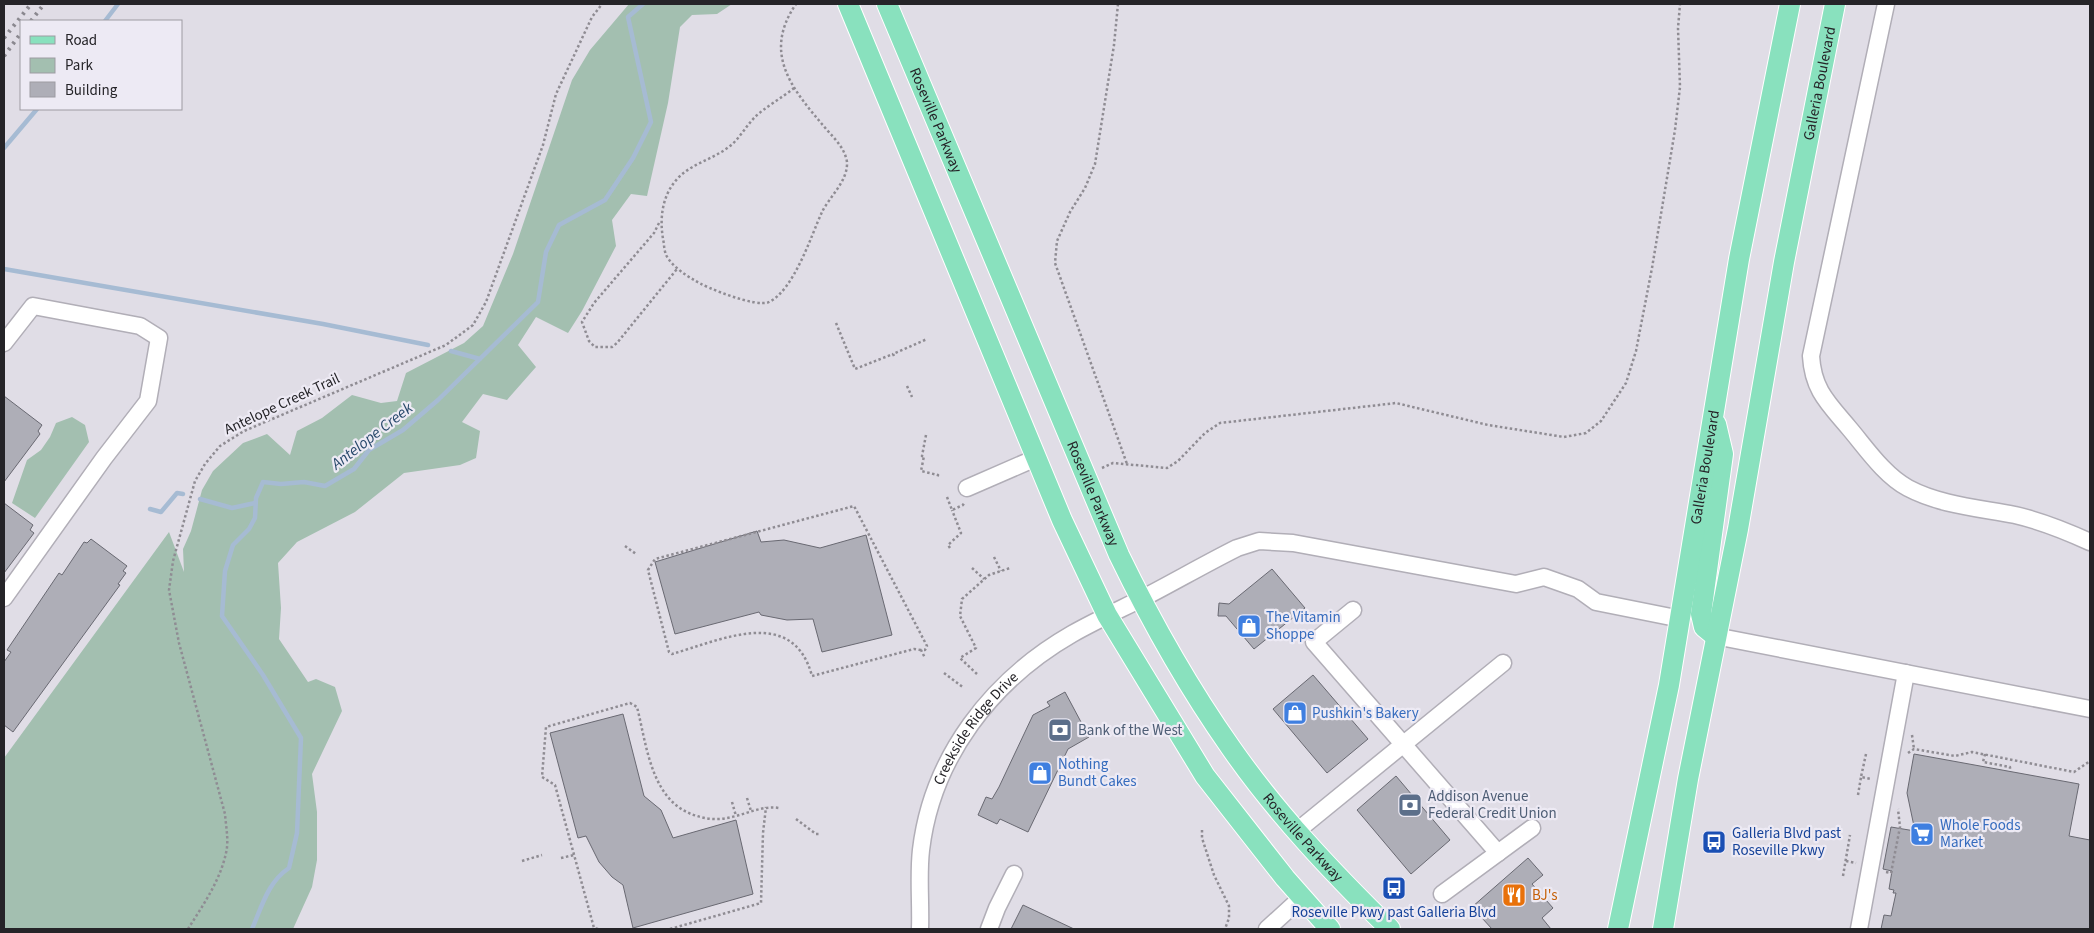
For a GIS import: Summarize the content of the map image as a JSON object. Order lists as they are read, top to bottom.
{
  "streets": {
    "main road": ["Galleria Boulevard", "Roseville Parkway"],
    "street": ["Creekside Ridge Drive"],
    "path": ["Antelope Creek Trail"]
  },
  "crossings": [
    ["Galleria Boulevard", "Creekside Ridge Drive"],
    ["Roseville Parkway", "Creekside Ridge Drive"]
  ],
  "water": ["Antelope Creek"],
  "places": {
    "shop": ["The Vitamin Shoppe", "Pushkin's Bakery", "Nothing Bundt Cakes"],
    "bank": ["Bank of the West", "Addison Avenue Federal Credit Union"],
    "supermarket": ["Whole Foods Market"],
    "bus stop": ["Galleria Blvd past Roseville Pkwy", "Roseville Pkwy past Galleria Blvd"],
    "restaurant": ["BJ's"]
  },
  "legend": ["Road", "Park", "Building"]
}
